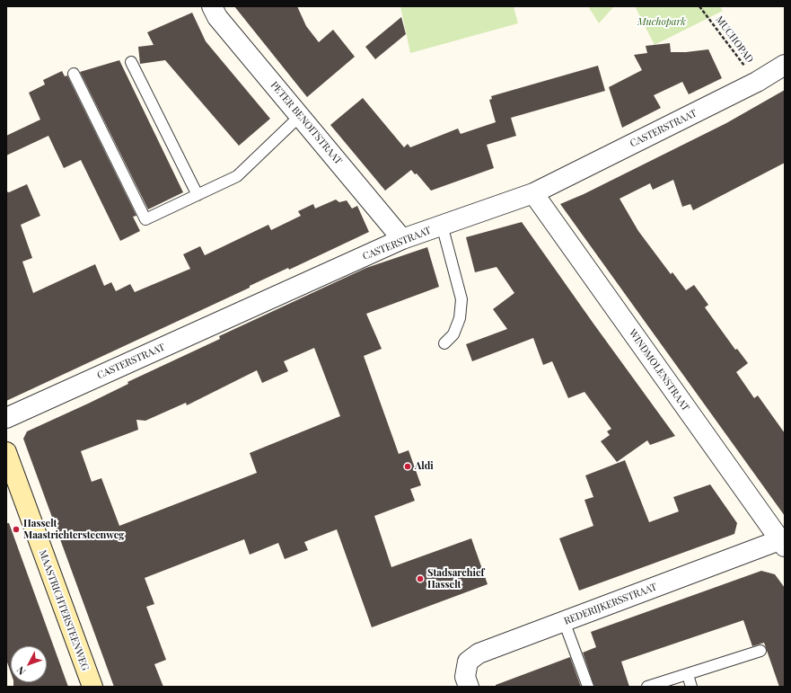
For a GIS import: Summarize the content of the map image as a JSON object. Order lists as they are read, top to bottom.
{
  "streets": {
    "main road": ["MAASTRICHTERSTEENWEG"],
    "street": [
      "PETER BENOITSTRAAT",
      "CASTERSTRAAT",
      "WINDMOLENSTRAAT",
      "REDERIJKERSSTRAAT"
    ],
    "path": ["MUCHOPAD"]
  },
  "crossings": [
    ["MUCHOPAD", "CASTERSTRAAT"],
    ["PETER BENOITSTRAAT", "CASTERSTRAAT"],
    ["CASTERSTRAAT", "WINDMOLENSTRAAT"],
    ["WINDMOLENSTRAAT", "REDERIJKERSSTRAAT"]
  ],
  "parks": ["Muchopark"],
  "places": ["Aldi", "Hasselt Maastrichtersteenweg", "Stadsarchief Hasselt"],
  "north": "bottom left"
}
